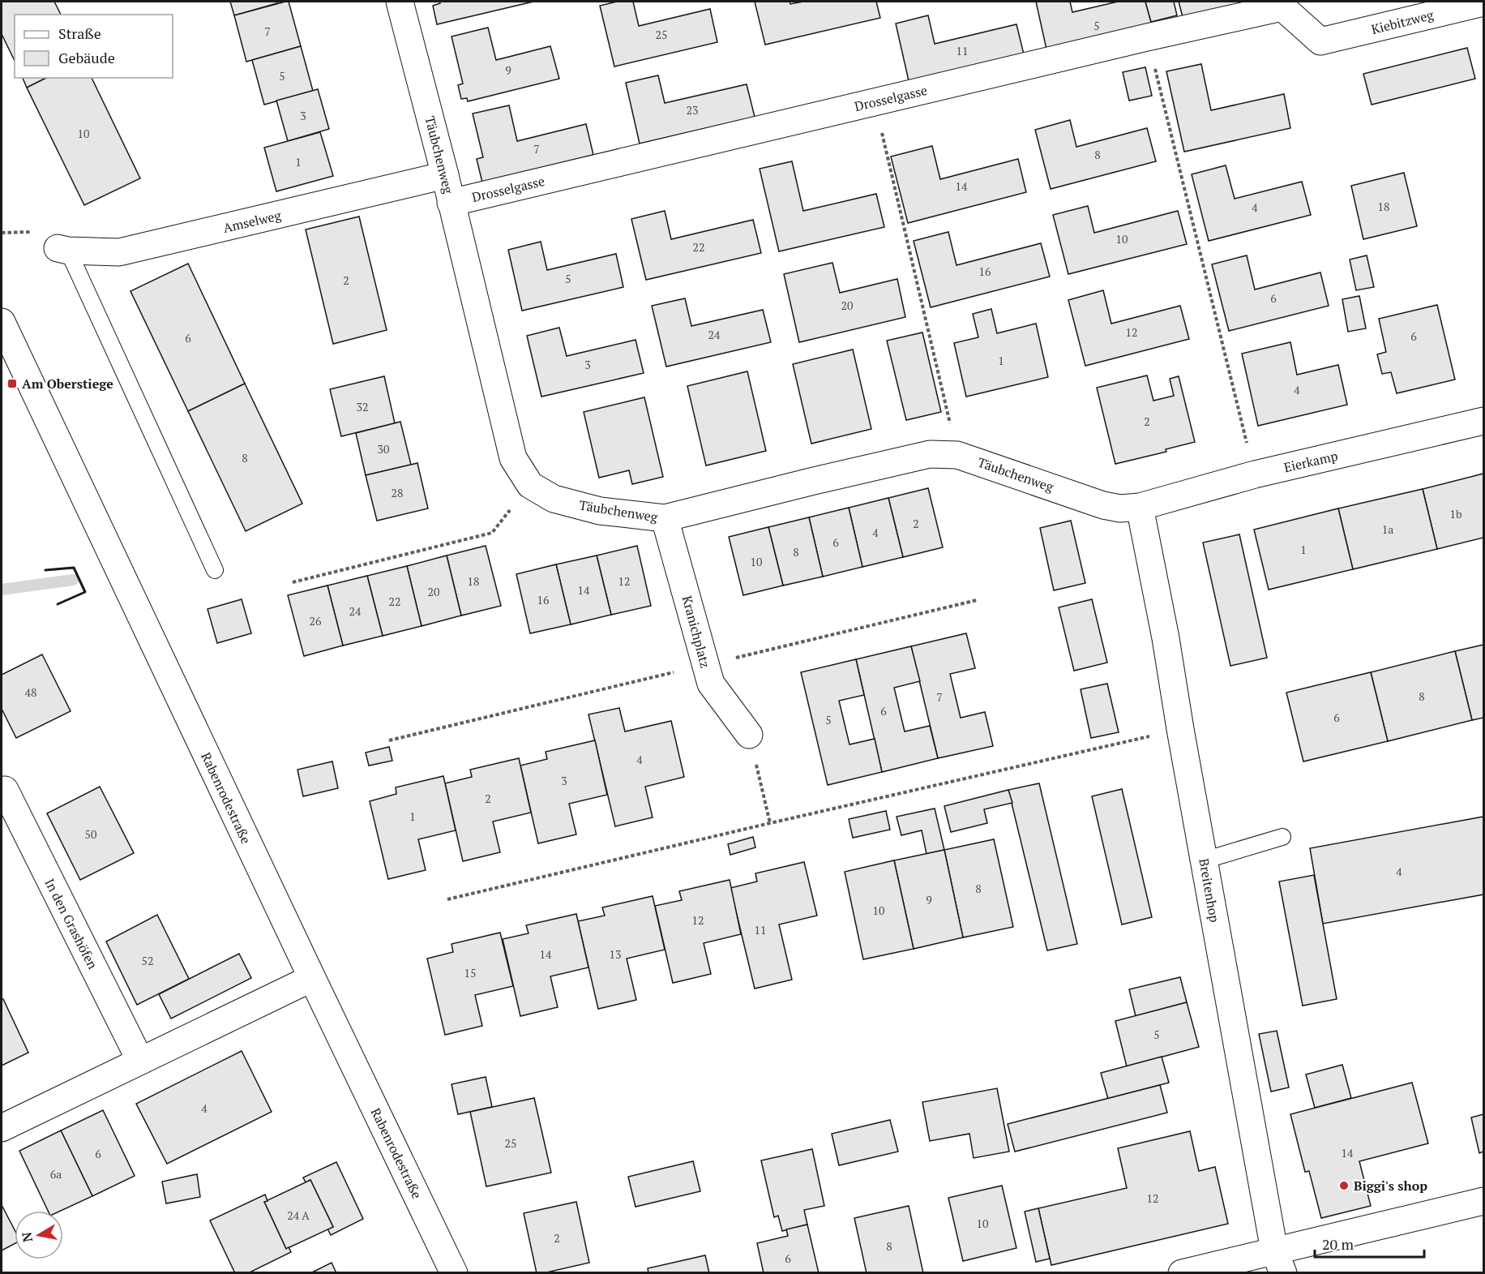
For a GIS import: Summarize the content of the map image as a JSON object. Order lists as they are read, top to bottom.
{
  "streets": {
    "street": [
      "Kiebitzweg",
      "Drosselgasse",
      "Täubchenweg",
      "Amselweg",
      "Eierkamp",
      "Kranichplatz",
      "Rabenrodestraße",
      "Breitenhop",
      "In den Grashöfen"
    ]
  },
  "crossings": [
    ["Kiebitzweg", "Drosselgasse"],
    ["Drosselgasse", "Täubchenweg"],
    ["Täubchenweg", "Amselweg"],
    ["Täubchenweg", "Eierkamp"],
    ["Täubchenweg", "Kranichplatz"],
    ["Täubchenweg", "Breitenhop"],
    ["Eierkamp", "Breitenhop"]
  ],
  "places": {
    "transit": ["Am Oberstiege"],
    "other": ["Biggi's shop"]
  },
  "house_numbers": [
    "5",
    "7",
    "25",
    "11",
    "9",
    "5",
    "23",
    "3",
    "10",
    "7",
    "8",
    "1",
    "14",
    "18",
    "4",
    "10",
    "22",
    "16",
    "5",
    "2",
    "6",
    "20",
    "12",
    "24",
    "6",
    "6",
    "1",
    "3",
    "4",
    "32",
    "2",
    "30",
    "8",
    "28",
    "1b",
    "2",
    "1a",
    "4",
    "6",
    "1",
    "8",
    "10",
    "18",
    "12",
    "14",
    "20",
    "16",
    "22",
    "24",
    "26",
    "48",
    "8",
    "7",
    "6",
    "6",
    "5",
    "4",
    "3",
    "2",
    "1",
    "50",
    "4",
    "8",
    "9",
    "10",
    "12",
    "11",
    "14",
    "13",
    "52",
    "15",
    "5",
    "4",
    "25",
    "14",
    "6",
    "6a",
    "12",
    "24 A",
    "10",
    "2",
    "8",
    "6"
  ],
  "legend": ["Straße", "Gebäude"],
  "scale_bar": "20 m",
  "north": "left"
}
